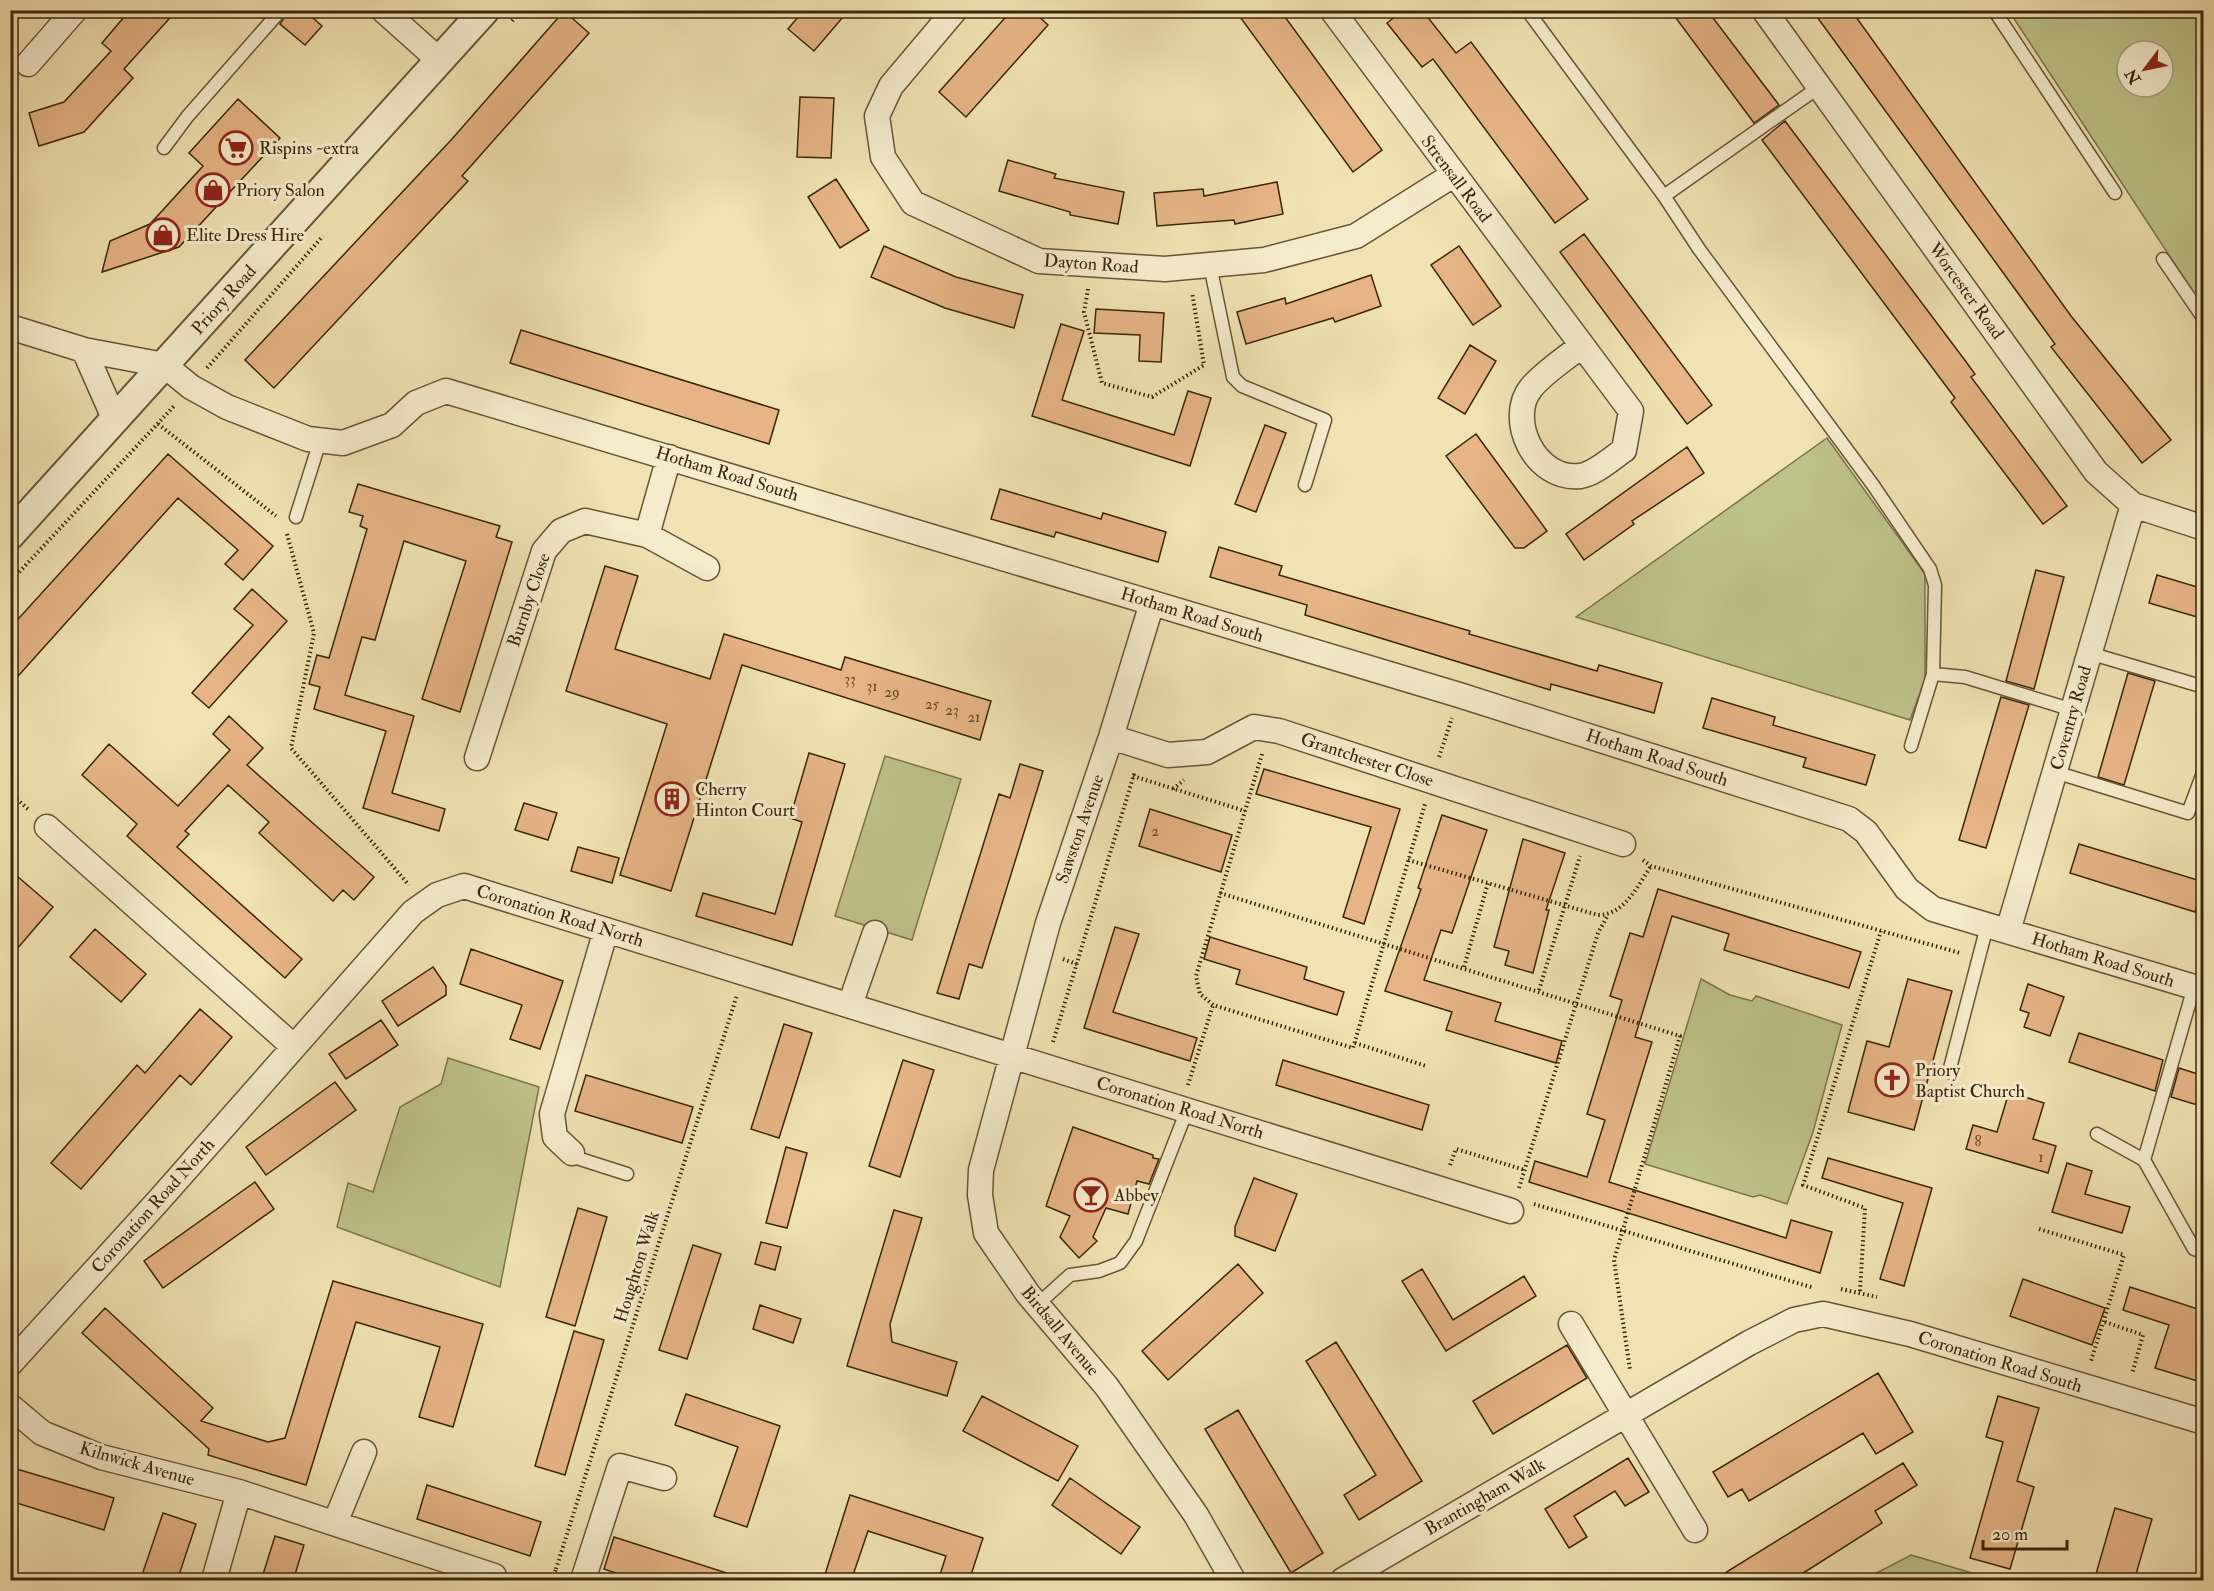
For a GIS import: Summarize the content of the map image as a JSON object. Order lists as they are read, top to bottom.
{
  "streets": {
    "street": [
      "Strensall Road",
      "Dayton Road",
      "Worcester Road",
      "Priory Road",
      "Hotham Road South",
      "Burnby Close",
      "Coventry Road",
      "Grantchester Close",
      "Sawston Avenue",
      "Coronation Road North",
      "Birdsall Avenue",
      "Coronation Road South",
      "Kilnwick Avenue",
      "Brantingham Walk"
    ],
    "path": ["Houghton Walk"]
  },
  "crossings": [
    ["Strensall Road", "Dayton Road"],
    ["Worcester Road", "Coventry Road"],
    ["Priory Road", "Hotham Road South"],
    ["Hotham Road South", "Coventry Road"],
    ["Hotham Road South", "Sawston Avenue"],
    ["Grantchester Close", "Sawston Avenue"],
    ["Sawston Avenue", "Coronation Road North"],
    ["Sawston Avenue", "Birdsall Avenue"],
    ["Coronation Road North", "Houghton Walk"],
    ["Coronation Road North", "Birdsall Avenue"],
    ["Coronation Road South", "Brantingham Walk"]
  ],
  "places": {
    "supermarket": ["Rispins ~extra"],
    "shop": ["Priory Salon", "Elite Dress Hire"],
    "building": ["Cherry Hinton Court"],
    "church": ["Priory Baptist Church"],
    "bar": ["Abbey"]
  },
  "house_numbers": [
    "33",
    "31",
    "29",
    "25",
    "23",
    "21",
    "2",
    "8",
    "1"
  ],
  "scale_bar": "20 m",
  "north": "bottom left"
}
